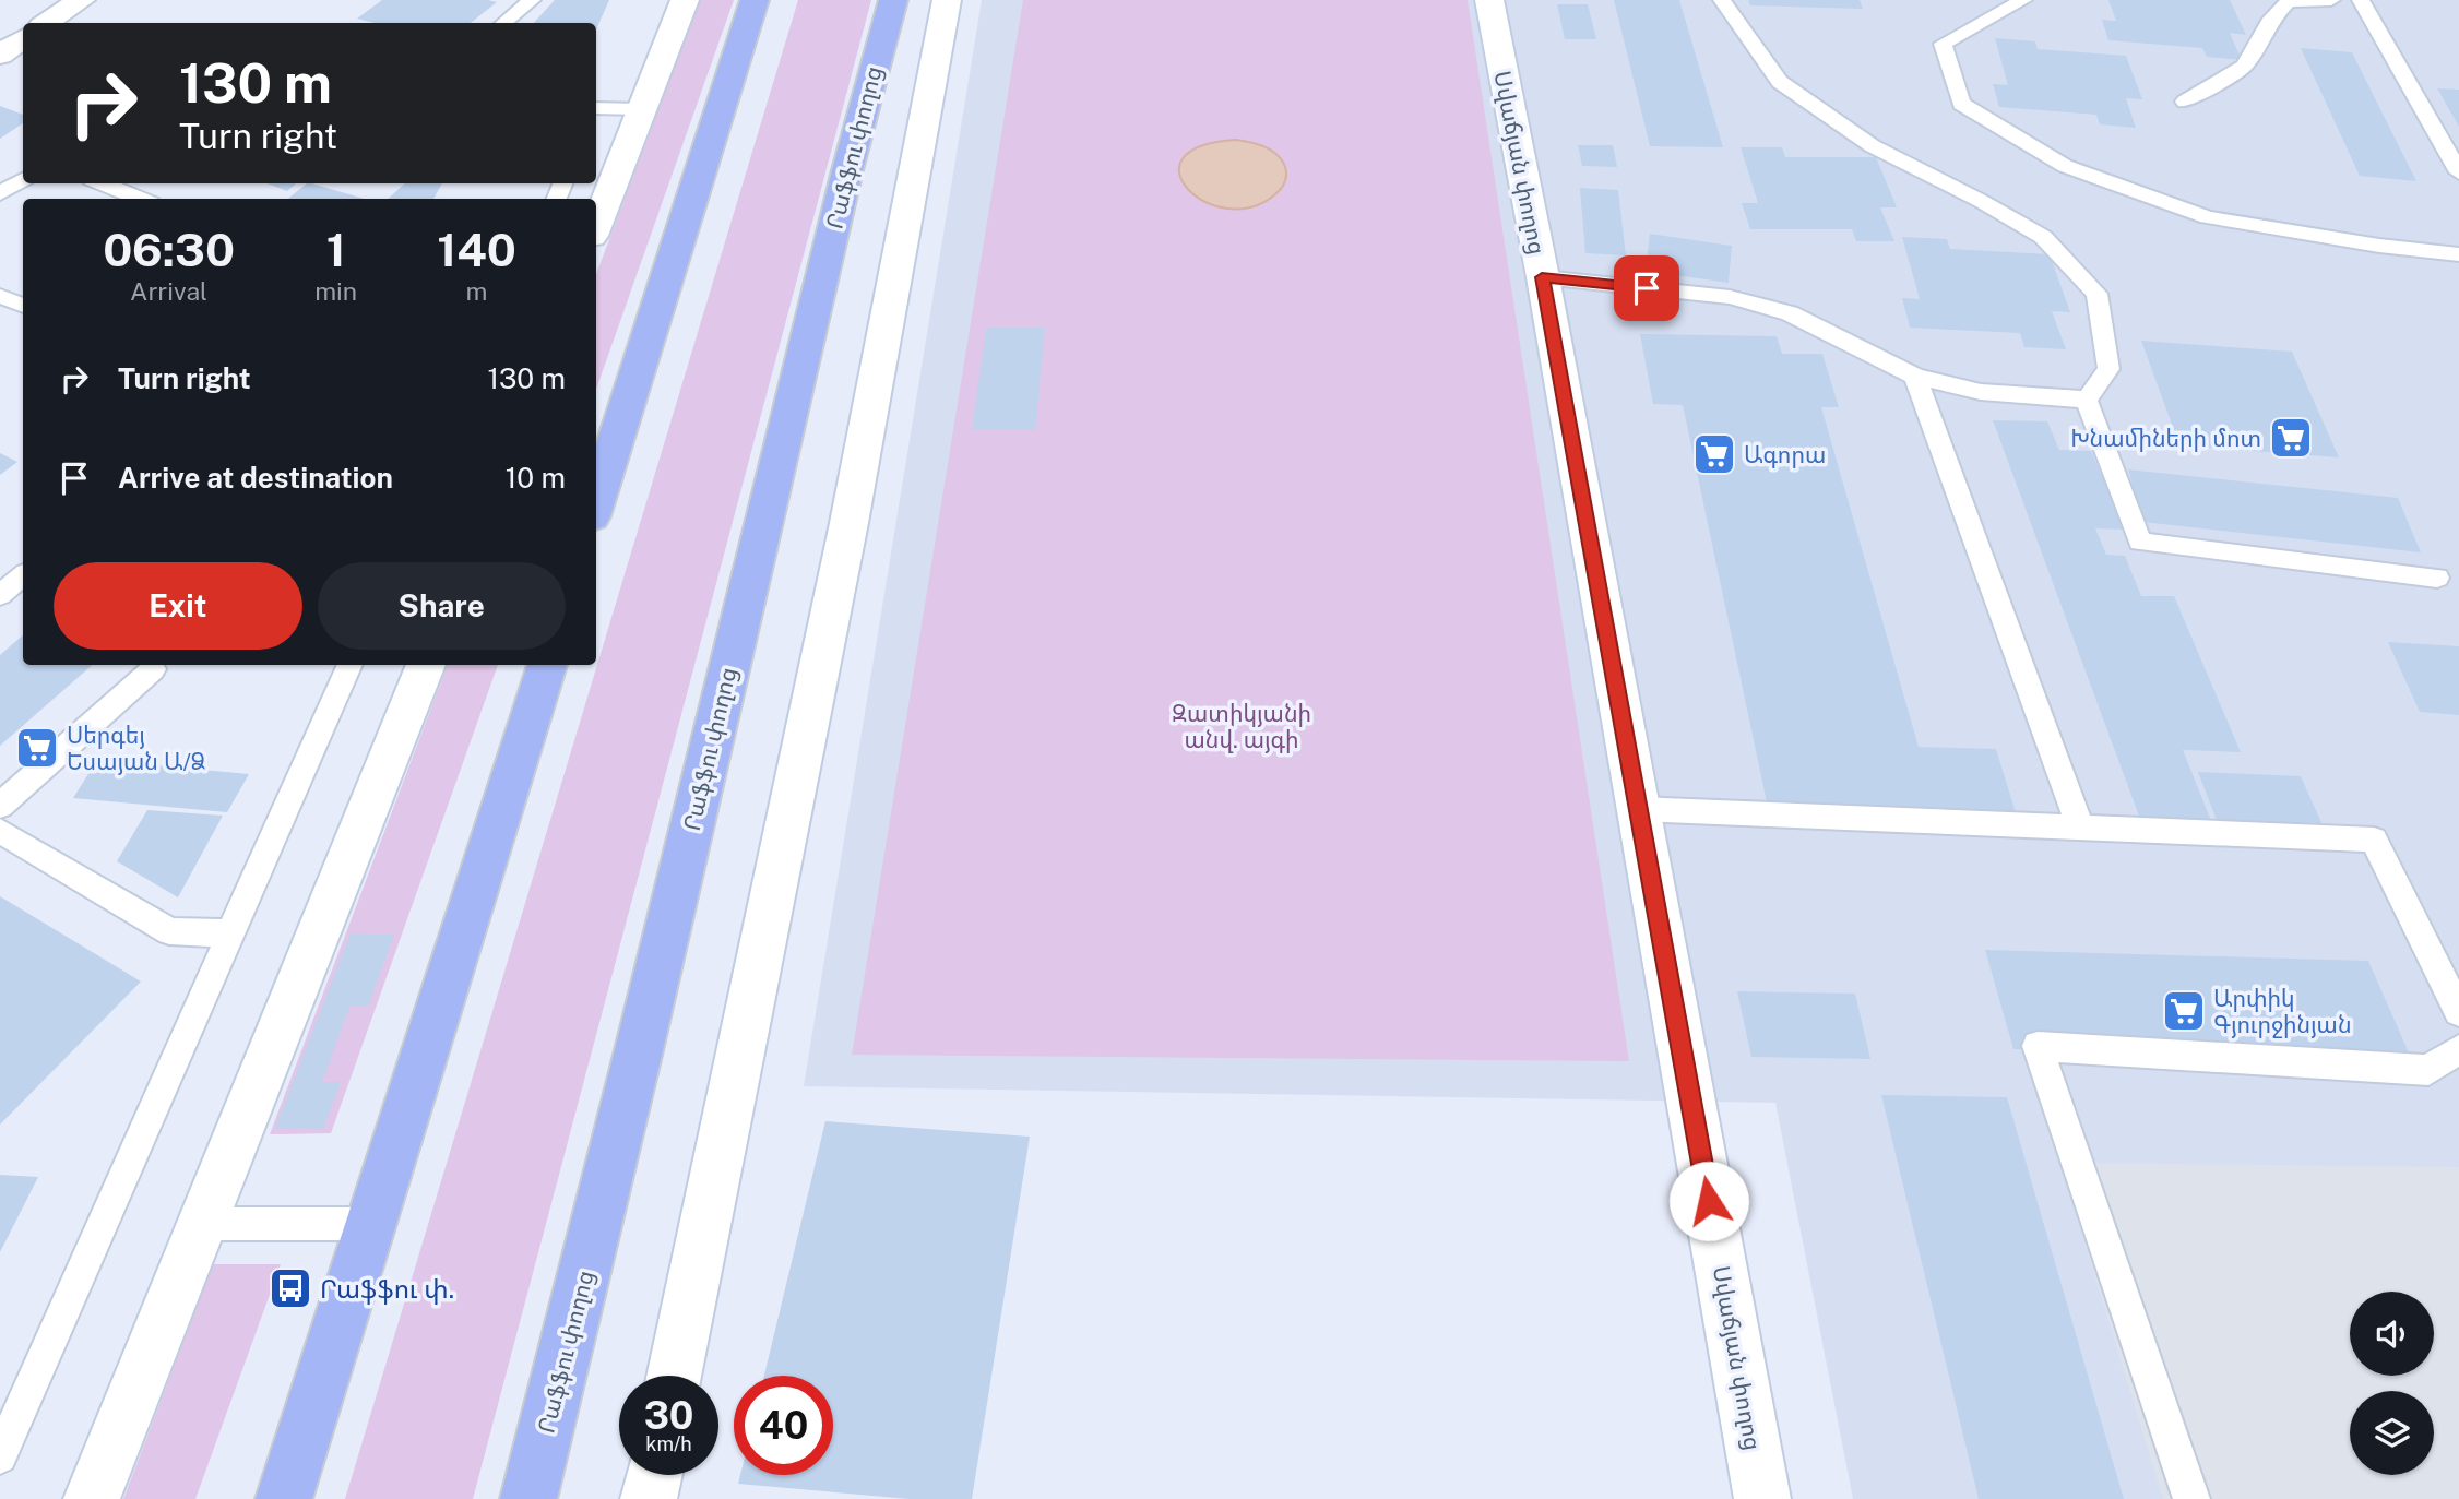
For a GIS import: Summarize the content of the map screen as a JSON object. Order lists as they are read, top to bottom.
{
  "streets": {
    "main road": ["Րաֆֆու փողոց", "Սվաճյան փողոց"]
  },
  "parks": ["Զատիկյանի անվ. այգի"],
  "places": {
    "supermarket": [
      "Խնամիների մոտ",
      "Ագորա",
      "Սերգեյ Եսայան Ա/Ձ",
      "Արփիկ Գյուրջինյան"
    ],
    "bus stop": ["Րաֆֆու փ."]
  },
  "page": {
    "turn": ["130 m", "Turn right"],
    "eta": [
      "06:30",
      "Arrival",
      "1",
      "min",
      "140",
      "m"
    ],
    "list": [
      {
        "name": "Turn right",
        "value": "130 m"
      },
      {
        "name": "Arrive at destination",
        "value": "10 m"
      }
    ],
    "buttons": ["Exit", "Share"],
    "speed": "30 km/h",
    "limit": "40"
  }
}
